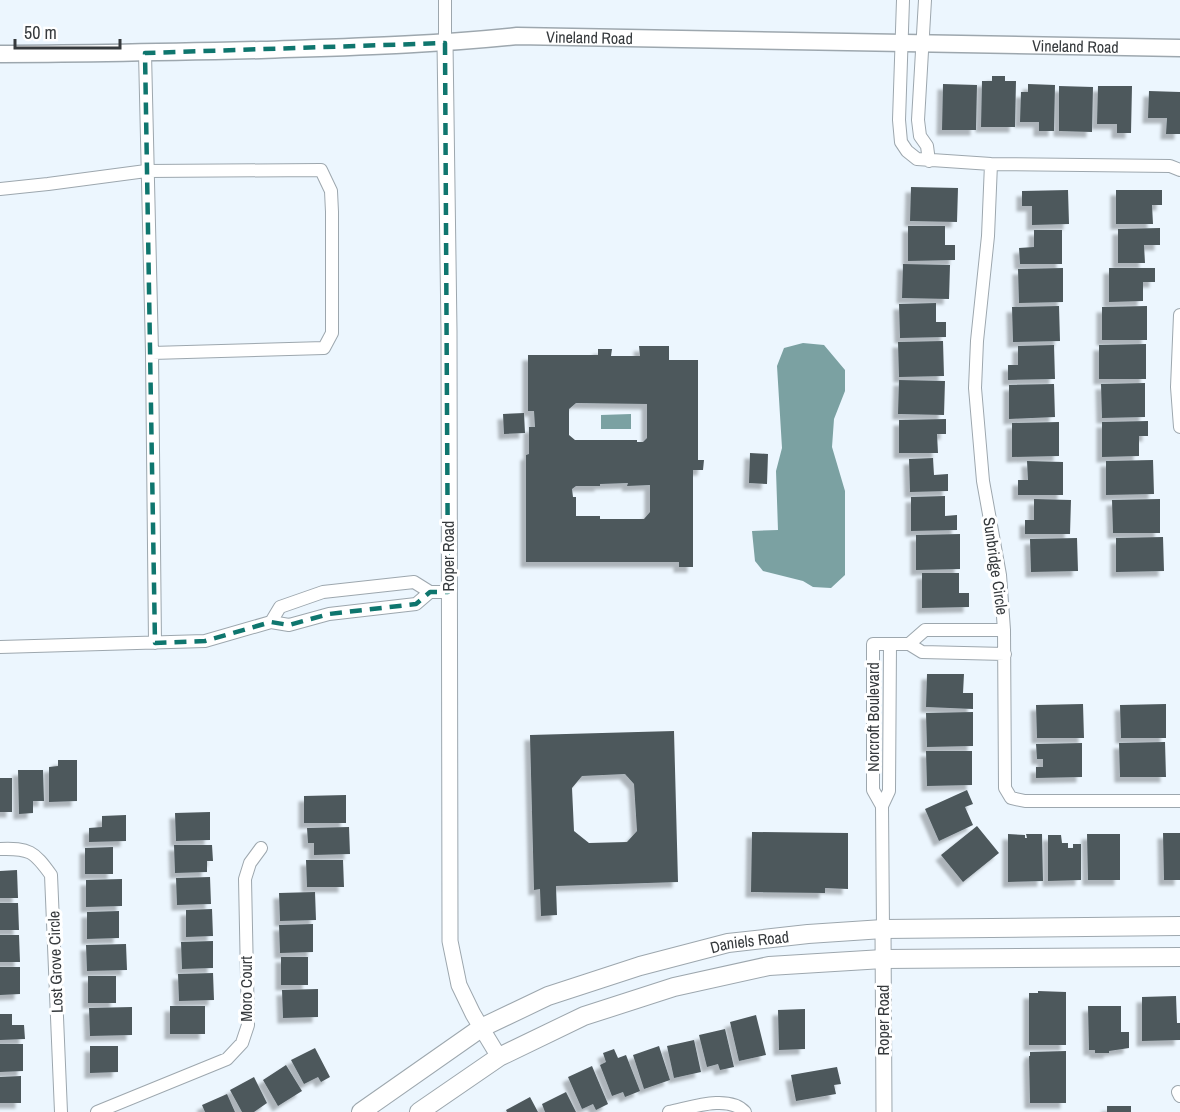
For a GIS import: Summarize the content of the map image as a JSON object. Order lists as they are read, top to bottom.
{
  "streets": {
    "main road": ["Vineland Road", "Daniels Road"],
    "street": [
      "Roper Road",
      "Sunbridge Circle",
      "Norcroft Boulevard",
      "Lost Grove Circle",
      "Moro Court"
    ]
  },
  "crossings": [
    ["Vineland Road", "Roper Road"],
    ["Roper Road", "Norcroft Boulevard"],
    ["Roper Road", "Daniels Road"],
    ["Sunbridge Circle", "Norcroft Boulevard"],
    ["Norcroft Boulevard", "Daniels Road"]
  ],
  "scale_bar": "50 m"
}
